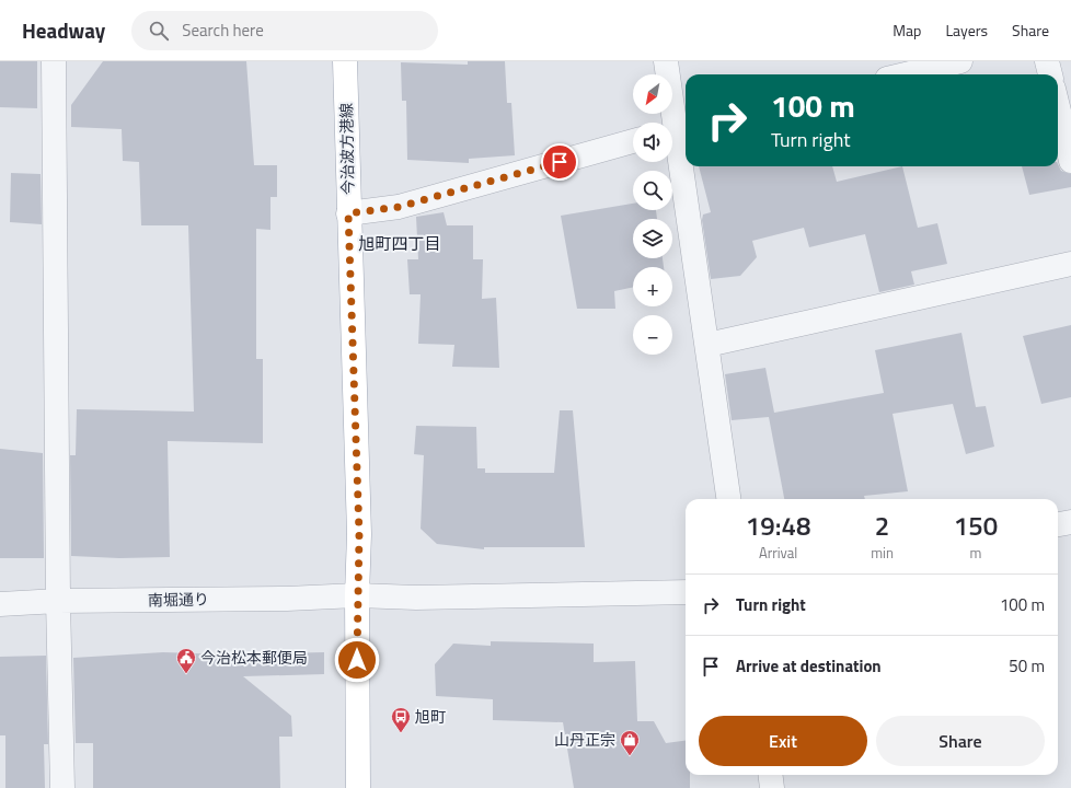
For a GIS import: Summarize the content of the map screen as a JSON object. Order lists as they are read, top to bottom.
{
  "streets": {
    "main road": ["今治波方港線"],
    "street": ["南堀通り"]
  },
  "crossings": [
    ["今治波方港線", "南堀通り"]
  ],
  "districts": ["旭町四丁目"],
  "places": {
    "public building": ["今治松本郵便局"],
    "bus stop": ["旭町"],
    "shop": ["山丹正宗"]
  },
  "north": "bottom left",
  "page": {
    "header": "Headway",
    "search": "Search here",
    "nav": ["Map", "Layers", "Share"],
    "map_buttons": ["+", "−"],
    "turn": ["100 m", "Turn right"],
    "eta": [
      "19:48",
      "Arrival",
      "2",
      "min",
      "150",
      "m"
    ],
    "list": [
      {
        "name": "Turn right",
        "value": "100 m"
      },
      {
        "name": "Arrive at destination",
        "value": "50 m"
      }
    ],
    "buttons": ["Exit", "Share"]
  }
}
